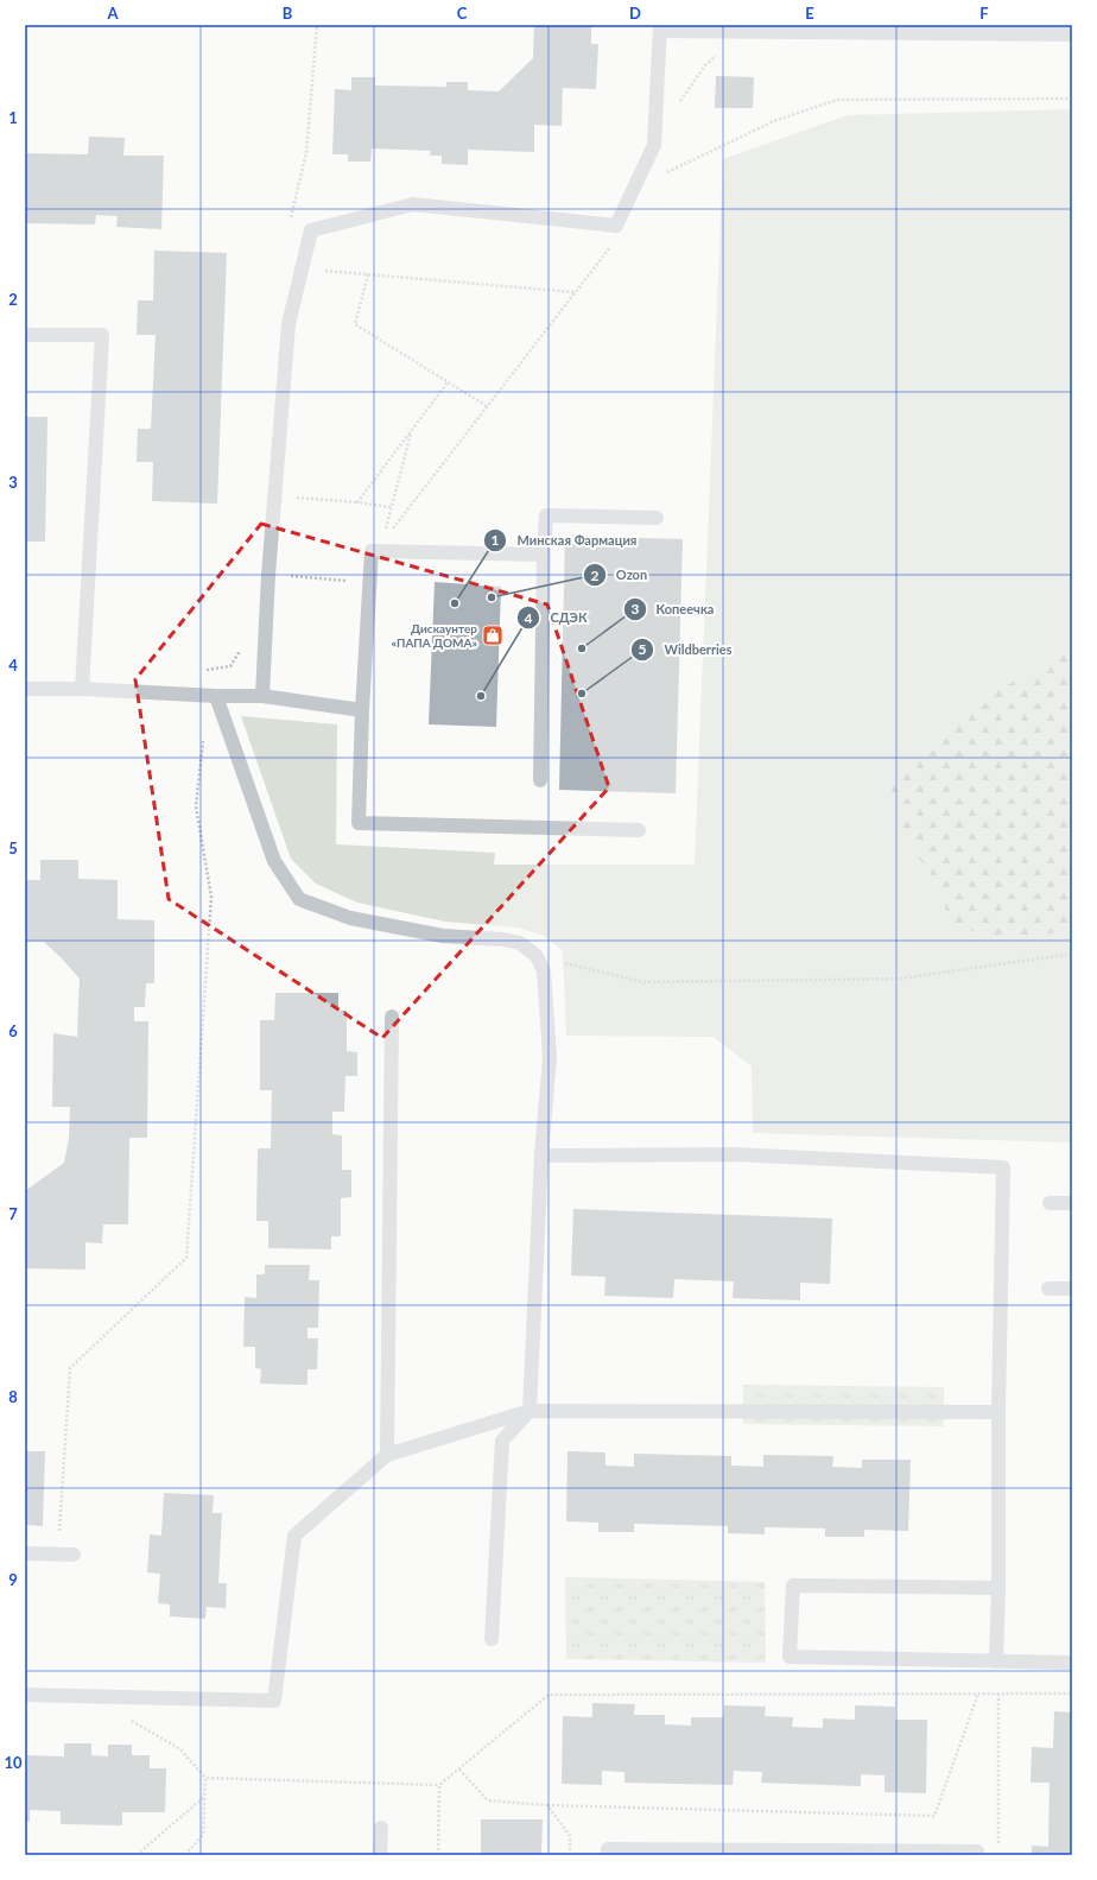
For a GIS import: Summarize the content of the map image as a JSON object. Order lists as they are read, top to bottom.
{
  "places": {
    "other": [
      "Ozon",
      "Минская Фармация",
      "Копеечка",
      "Wildberries",
      "СДЭК"
    ],
    "shop": ["Дискаунтер «ПАПА ДОМА»"]
  },
  "grid": {
    "columns": [
      "A",
      "B",
      "C",
      "D",
      "E",
      "F"
    ],
    "rows": [
      "1",
      "2",
      "3",
      "4",
      "5",
      "6",
      "7",
      "8",
      "9",
      "10"
    ]
  }
}
